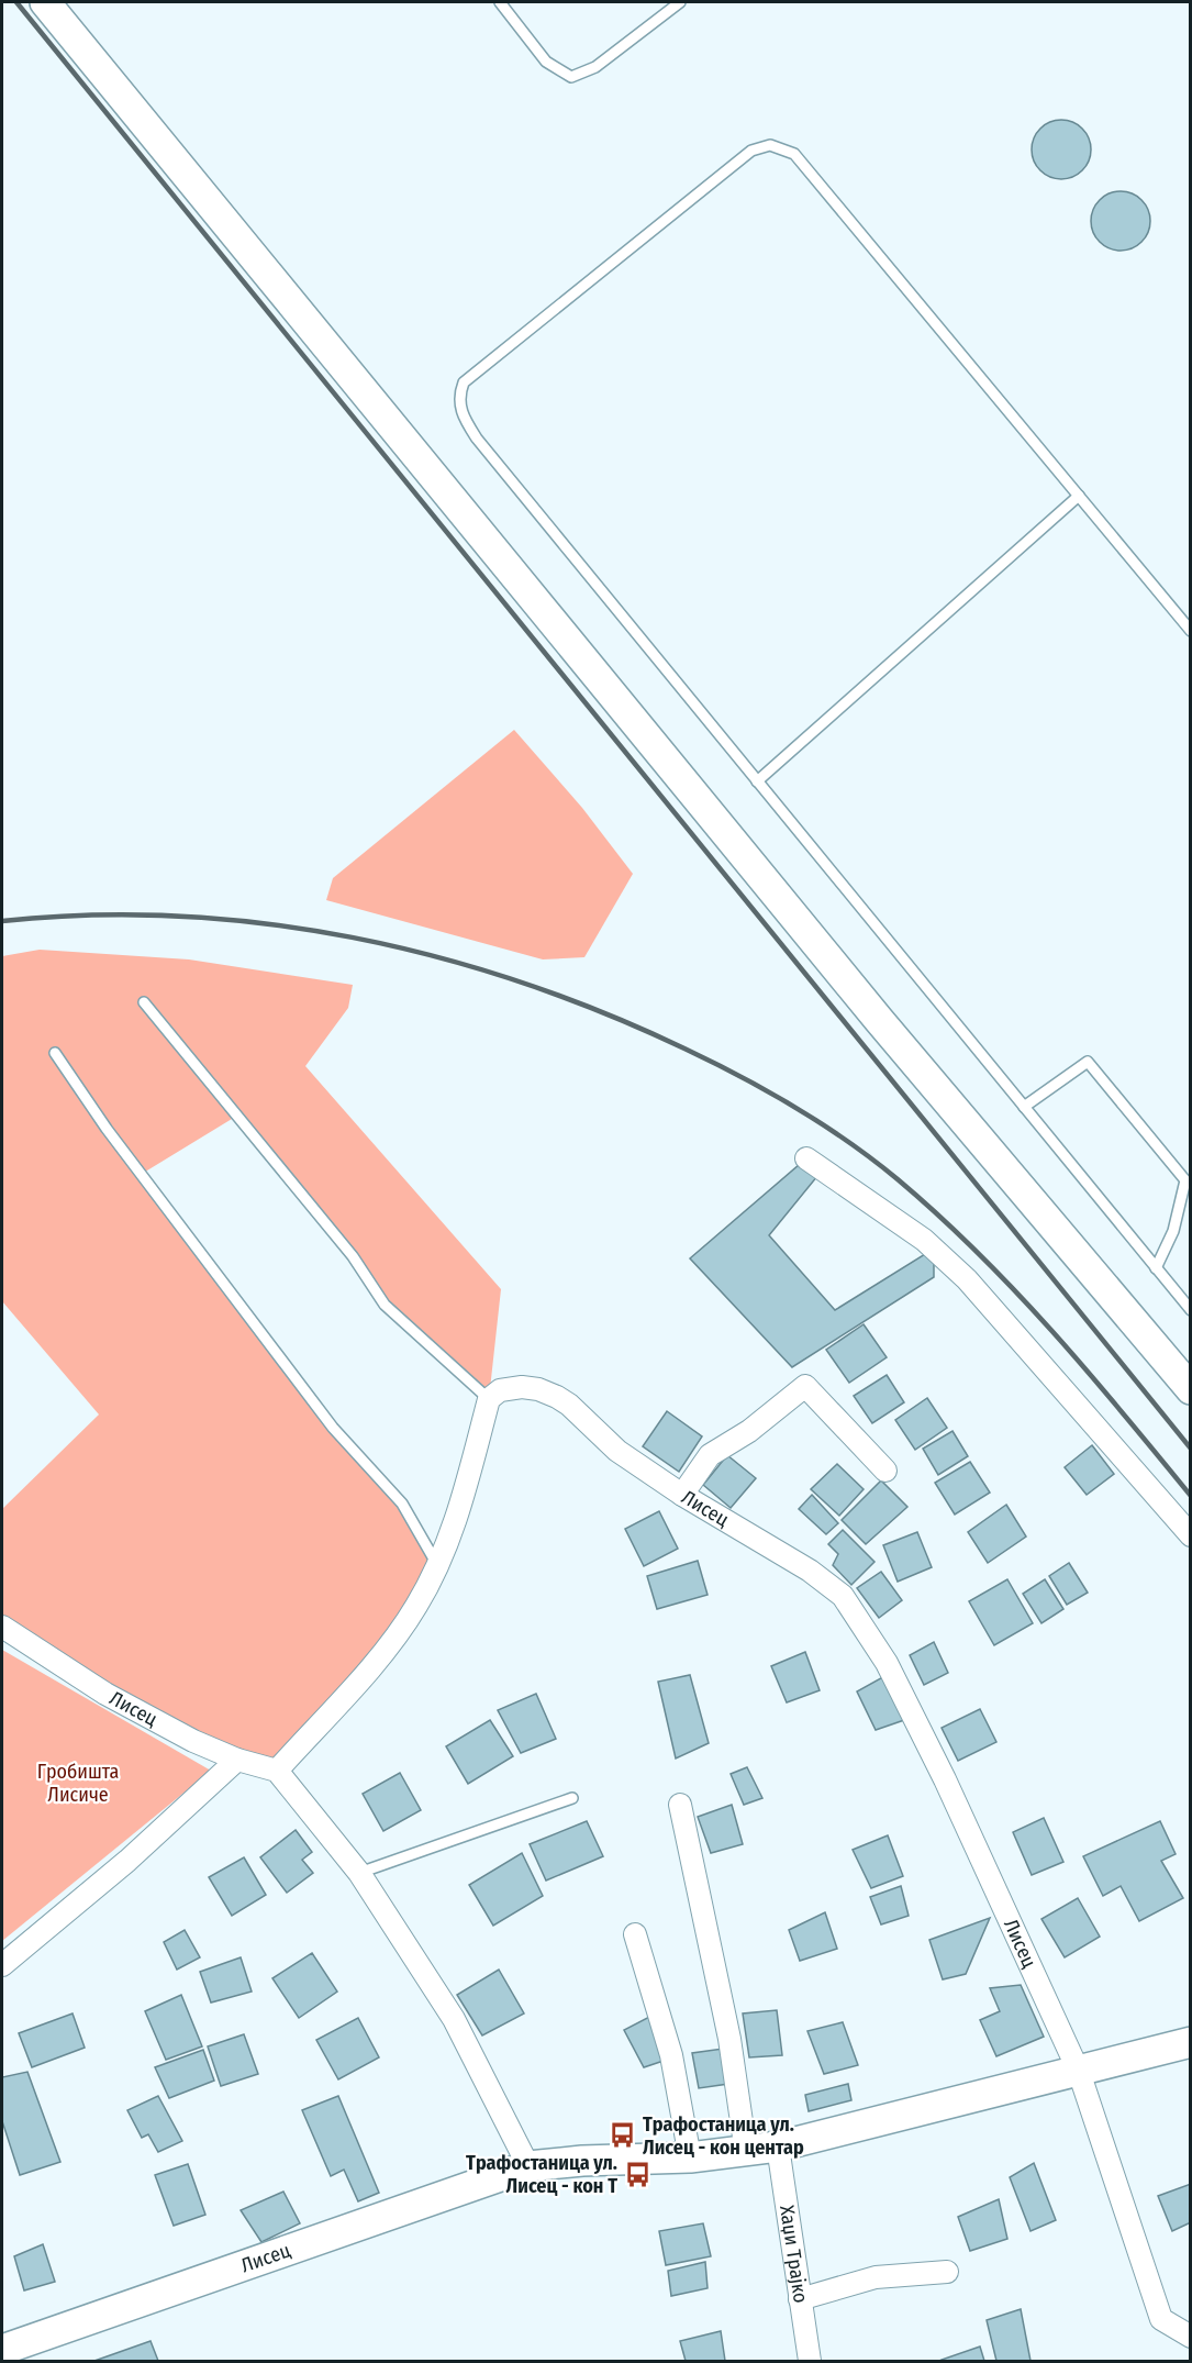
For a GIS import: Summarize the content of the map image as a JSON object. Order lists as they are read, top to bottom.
{
  "streets": {
    "street": ["Лисец", "Хаџи Трајко"]
  },
  "crossings": [
    ["Лисец", "Хаџи Трајко"]
  ],
  "parks": ["Гробишта Лисиче"],
  "places": {
    "bus stop": ["Трафостаница ул. Лисец - кон центар", "Трафостаница ул. Лисец - кон Т"]
  }
}
